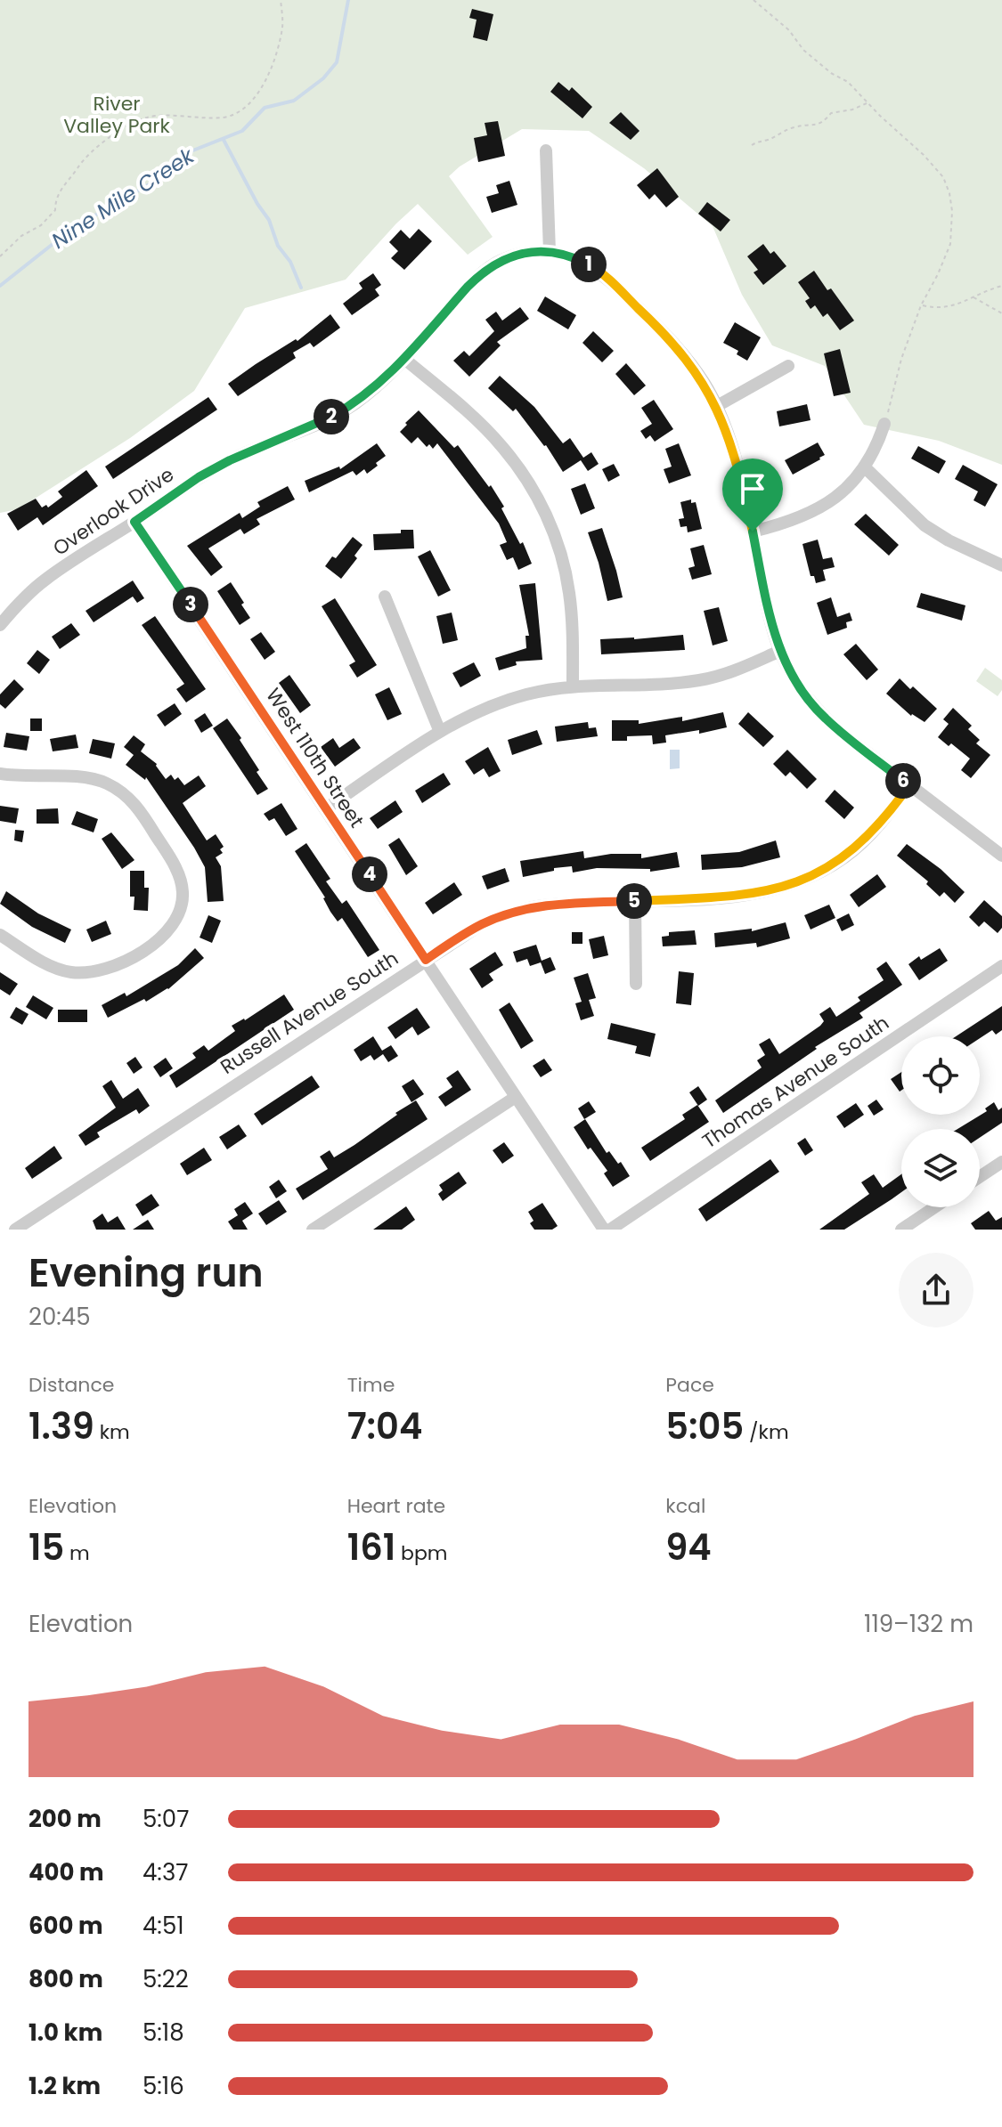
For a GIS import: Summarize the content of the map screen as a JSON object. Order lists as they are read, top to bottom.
{
  "streets": {
    "street": [
      "Overlook Drive",
      "West 110th Street",
      "Russell Avenue South",
      "Thomas Avenue South"
    ]
  },
  "crossings": [
    ["Overlook Drive", "West 110th Street"],
    ["Overlook Drive", "Russell Avenue South"],
    ["West 110th Street", "Russell Avenue South"]
  ],
  "water": ["Nine Mile Creek"],
  "parks": ["River Valley Park"],
  "page": {
    "pins": [
      "1",
      "2",
      "3",
      "6",
      "4",
      "5"
    ],
    "heading": ["Evening run", "20:45"],
    "stats": [
      ["Distance", "1.39 km"],
      ["Time", "7:04"],
      ["Pace", "5:05 /km"],
      ["Elevation", "15 m"],
      ["Heart rate", "161 bpm"],
      ["kcal", "94"]
    ],
    "chart": ["Elevation", "119–132 m"],
    "list": [
      {
        "name": "200 m",
        "note": "5:07"
      },
      {
        "name": "400 m",
        "note": "4:37"
      },
      {
        "name": "600 m",
        "note": "4:51"
      },
      {
        "name": "800 m",
        "note": "5:22"
      },
      {
        "name": "1.0 km",
        "note": "5:18"
      },
      {
        "name": "1.2 km",
        "note": "5:16"
      }
    ]
  }
}
